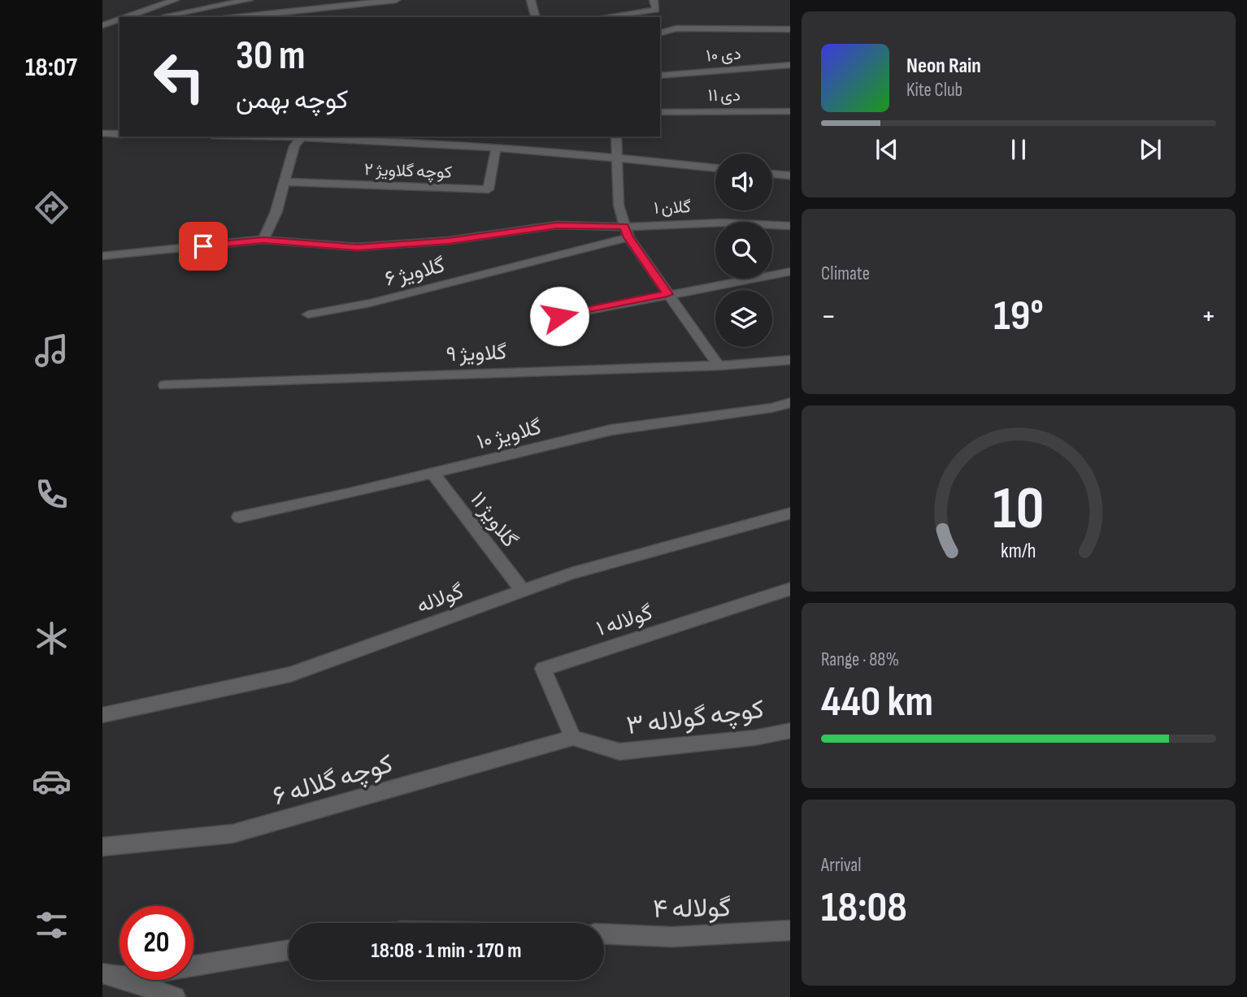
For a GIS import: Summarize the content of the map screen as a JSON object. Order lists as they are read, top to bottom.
{
  "streets": {
    "street": [
      "دی ۱۰",
      "دی ۱۱",
      "کوچه گلاویژ ۲",
      "گلان ۱",
      "گلاویژ ۶",
      "گلاویژ ۹",
      "گلاویژ ۱۰",
      "گلاویژ ۱۱",
      "گولاله",
      "گولاله ۱",
      "کوچه گولاله ۳",
      "کوچه گلاله ۶",
      "گولاله ۴"
    ]
  },
  "crossings": [
    ["گلان ۱", "گلاویژ ۶"],
    ["گلاویژ ۱۰", "گلاویژ ۱۱"],
    ["گلاویژ ۱۱", "گولاله"],
    ["گولاله ۱", "کوچه گولاله ۳"],
    ["گولاله ۱", "کوچه گلاله ۶"],
    ["کوچه گولاله ۳", "کوچه گلاله ۶"]
  ],
  "page": {
    "tabs": "18:07",
    "turn": ["30 m", "کوچه بهمن"],
    "song": ["Neon Rain", "Kite Club"],
    "tile": [
      "Climate",
      ["Range · 88%", "440 km"],
      ["Arrival", "18:08"]
    ],
    "heat": ["−", "19°", "+"],
    "limit": "20",
    "trip": "18:08 · 1 min · 170 m",
    "gauge": ["10", "km/h"]
  }
}
